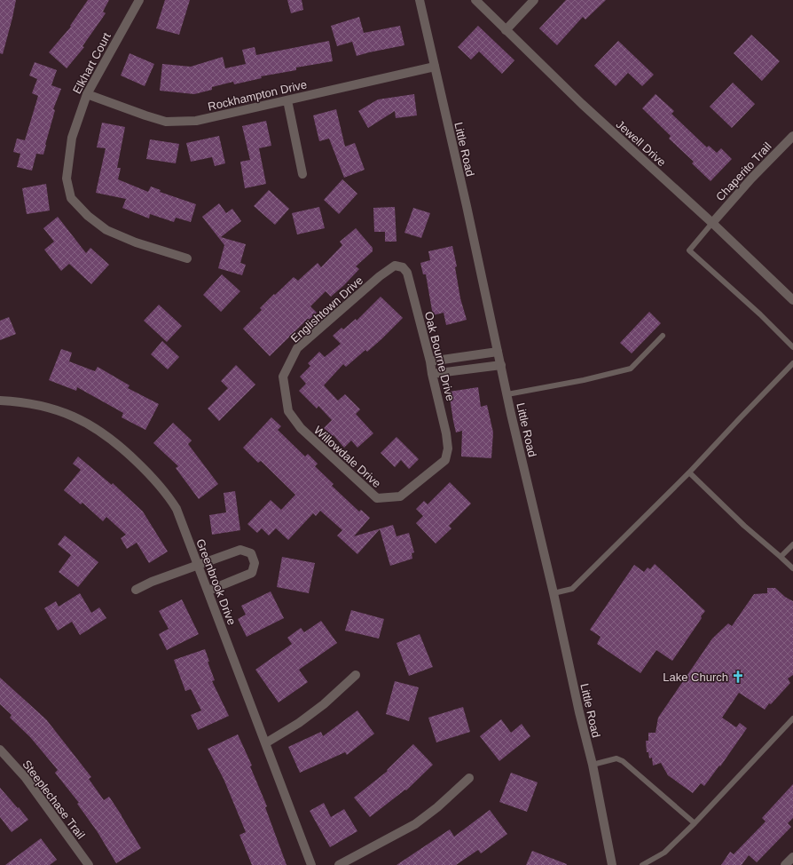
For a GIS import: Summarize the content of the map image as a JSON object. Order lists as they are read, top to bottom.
{
  "streets": {
    "street": [
      "Elkhart Court",
      "Rockhampton Drive",
      "Jewell Drive",
      "Little Road",
      "Chaperito Trail",
      "Englishtown Drive",
      "Oak Bourne Drive",
      "Willowdale Drive",
      "Greenbrook Drive",
      "Steeplechase Trail"
    ]
  },
  "crossings": [
    ["Elkhart Court", "Rockhampton Drive"],
    ["Rockhampton Drive", "Little Road"],
    ["Jewell Drive", "Chaperito Trail"],
    ["Englishtown Drive", "Oak Bourne Drive"],
    ["Englishtown Drive", "Willowdale Drive"],
    ["Oak Bourne Drive", "Willowdale Drive"]
  ],
  "places": {
    "church": ["Lake Church"]
  }
}
